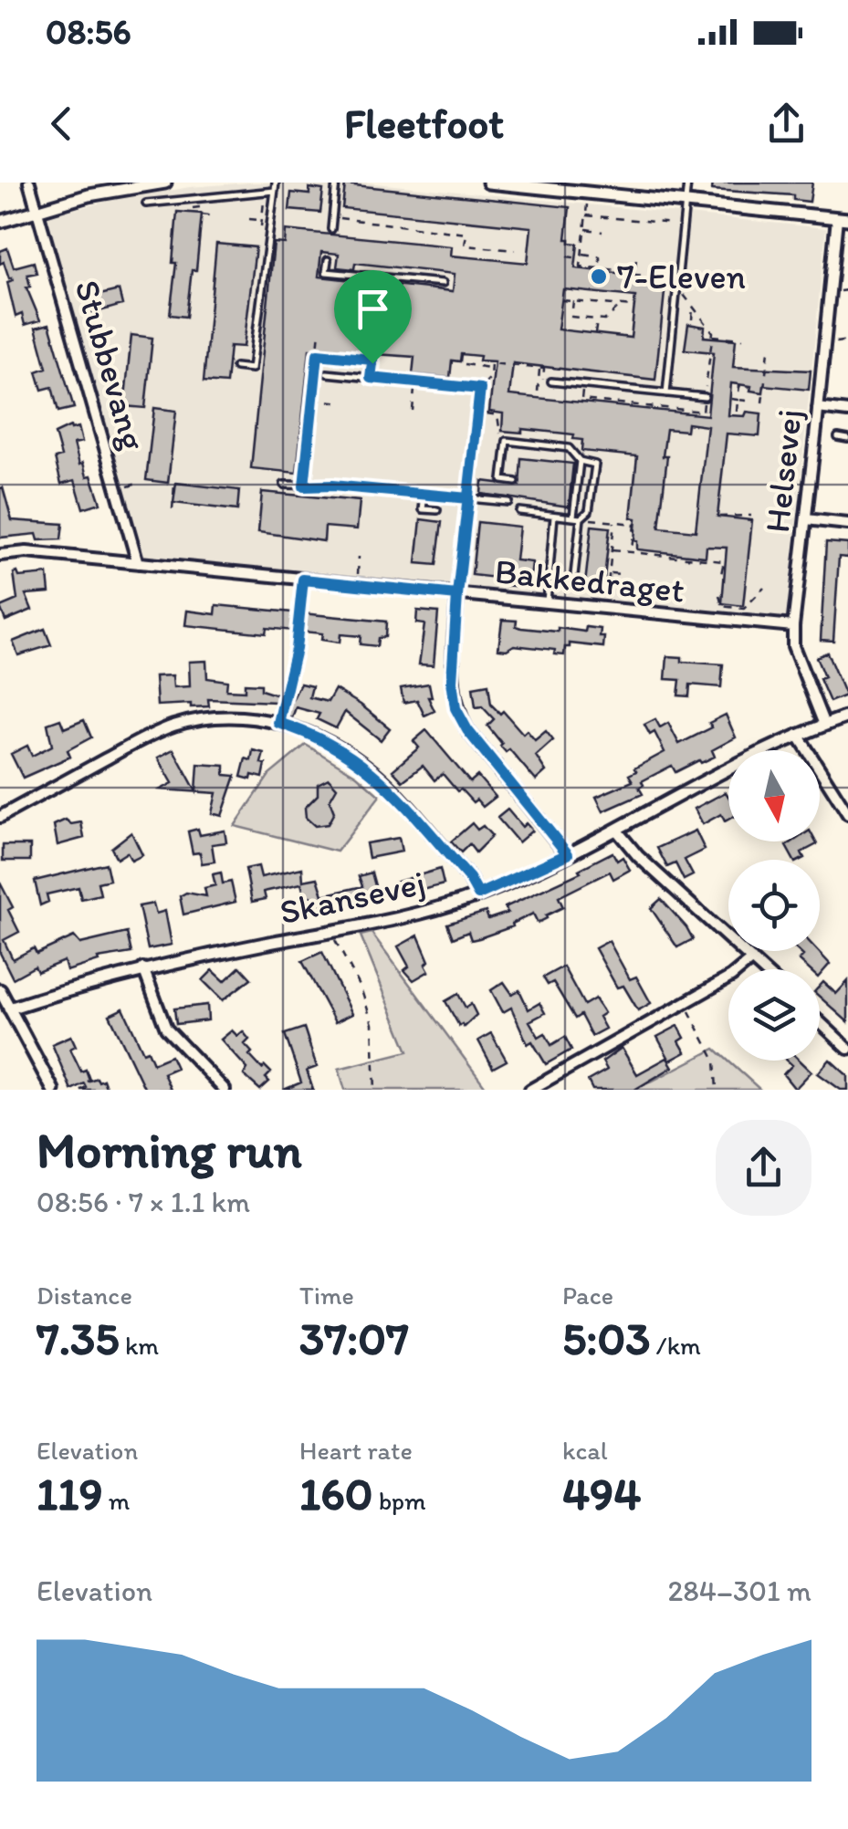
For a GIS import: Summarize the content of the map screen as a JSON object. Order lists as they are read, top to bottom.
{
  "streets": {
    "street": [
      "Stubbevang",
      "Helsevej",
      "Bakkedraget",
      "Skansevej"
    ]
  },
  "crossings": [
    ["Stubbevang", "Bakkedraget"],
    ["Helsevej", "Bakkedraget"],
    ["Helsevej", "Skansevej"]
  ],
  "places": ["7-Eleven"],
  "north": "bottom",
  "page": {
    "status": "08:56",
    "header": "Fleetfoot",
    "heading": ["Morning run", "08:56 · 7 × 1.1 km"],
    "stats": [
      ["Distance", "7.35 km"],
      ["Time", "37:07"],
      ["Pace", "5:03 /km"],
      ["Elevation", "119 m"],
      ["Heart rate", "160 bpm"],
      ["kcal", "494"]
    ],
    "chart": ["Elevation", "284–301 m"]
  }
}
